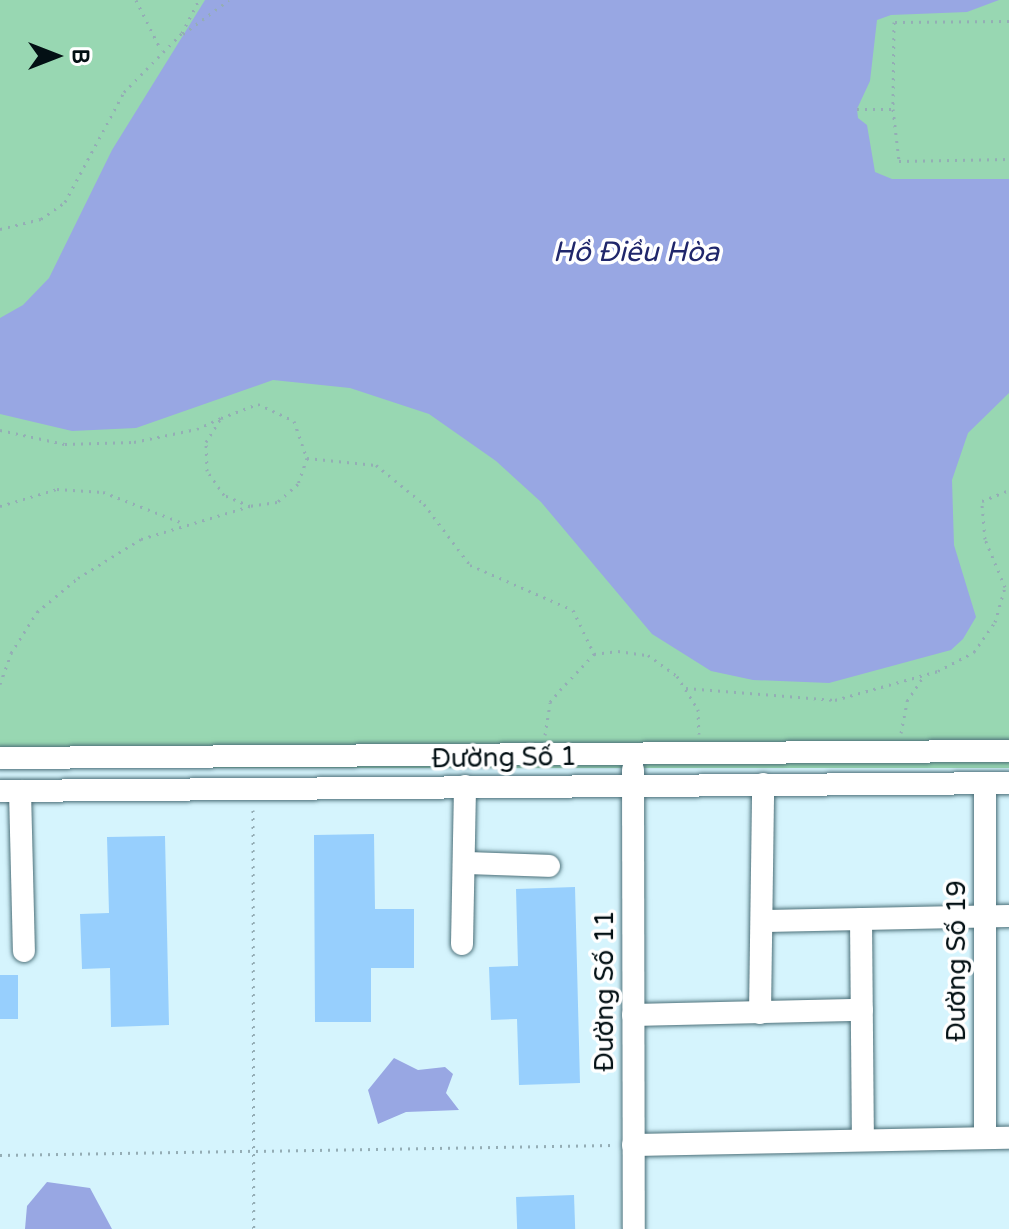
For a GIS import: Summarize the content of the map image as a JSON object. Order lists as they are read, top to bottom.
{
  "streets": {
    "street": ["Đường Số 1", "Đường Số 19", "Đường Số 11"]
  },
  "crossings": [
    ["Đường Số 1", "Đường Số 19"],
    ["Đường Số 1", "Đường Số 11"]
  ],
  "water": ["Hồ Điều Hòa"],
  "north": "right"
}
